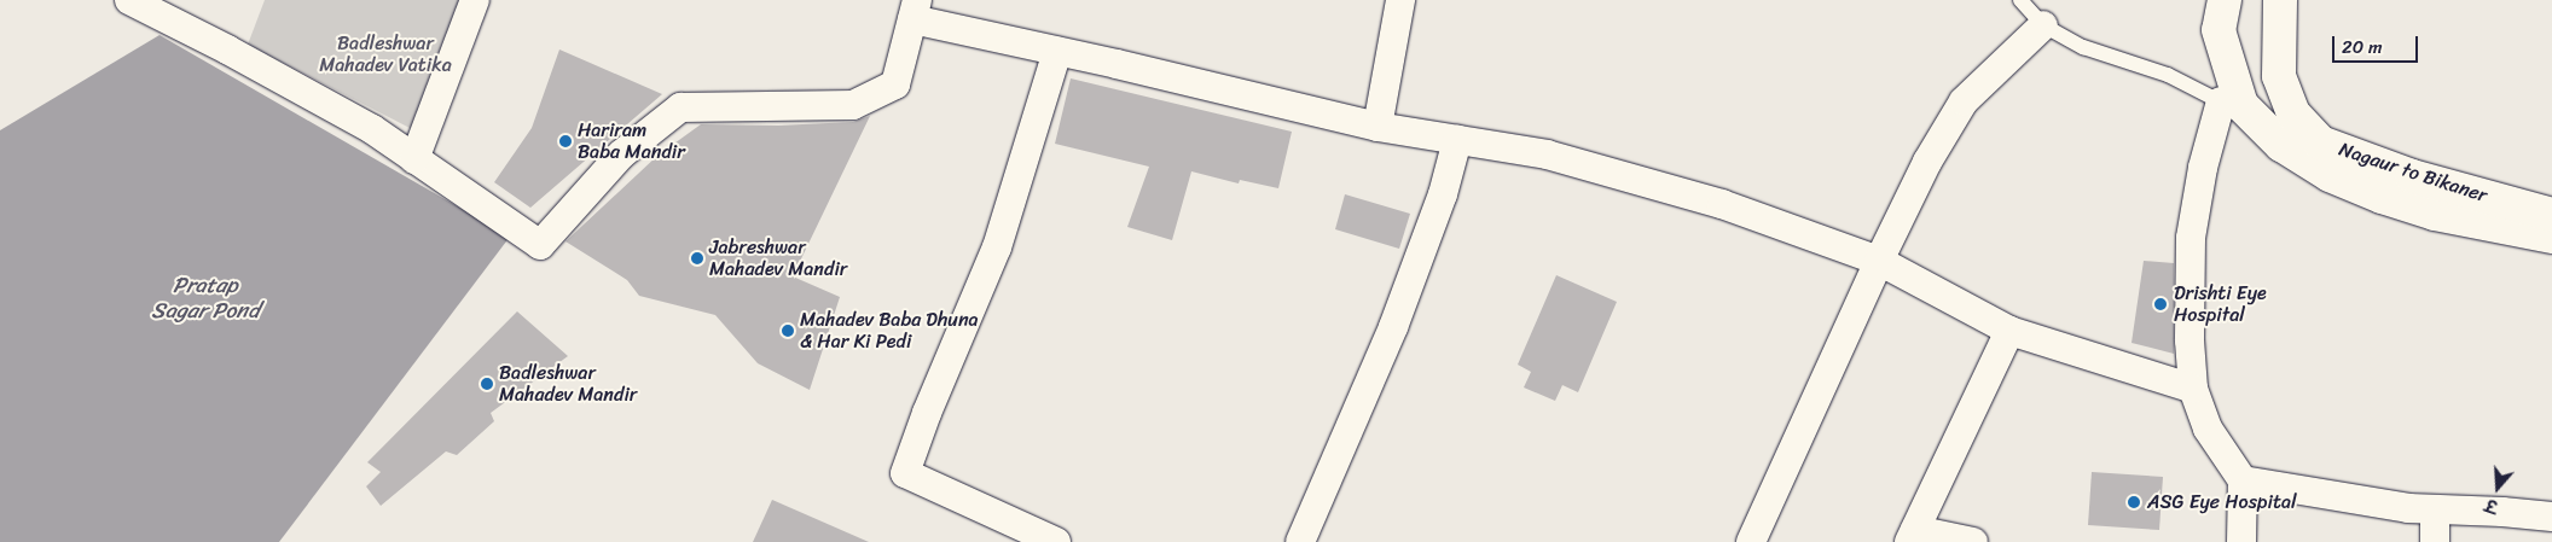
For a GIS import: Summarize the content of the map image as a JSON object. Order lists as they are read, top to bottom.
{
  "streets": {
    "main road": ["Nagaur to Bikaner"]
  },
  "water": ["Pratap Sagar Pond"],
  "parks": ["Badleshwar Mahadev Vatika"],
  "places": [
    "Hariram Baba Mandir",
    "Jabreshwar Mahadev Mandir",
    "Drishti Eye Hospital",
    "Mahadev Baba Dhuna & Har Ki Pedi",
    "Badleshwar Mahadev Mandir",
    "ASG Eye Hospital"
  ],
  "scale_bar": "20 m",
  "north": "bottom"
}
